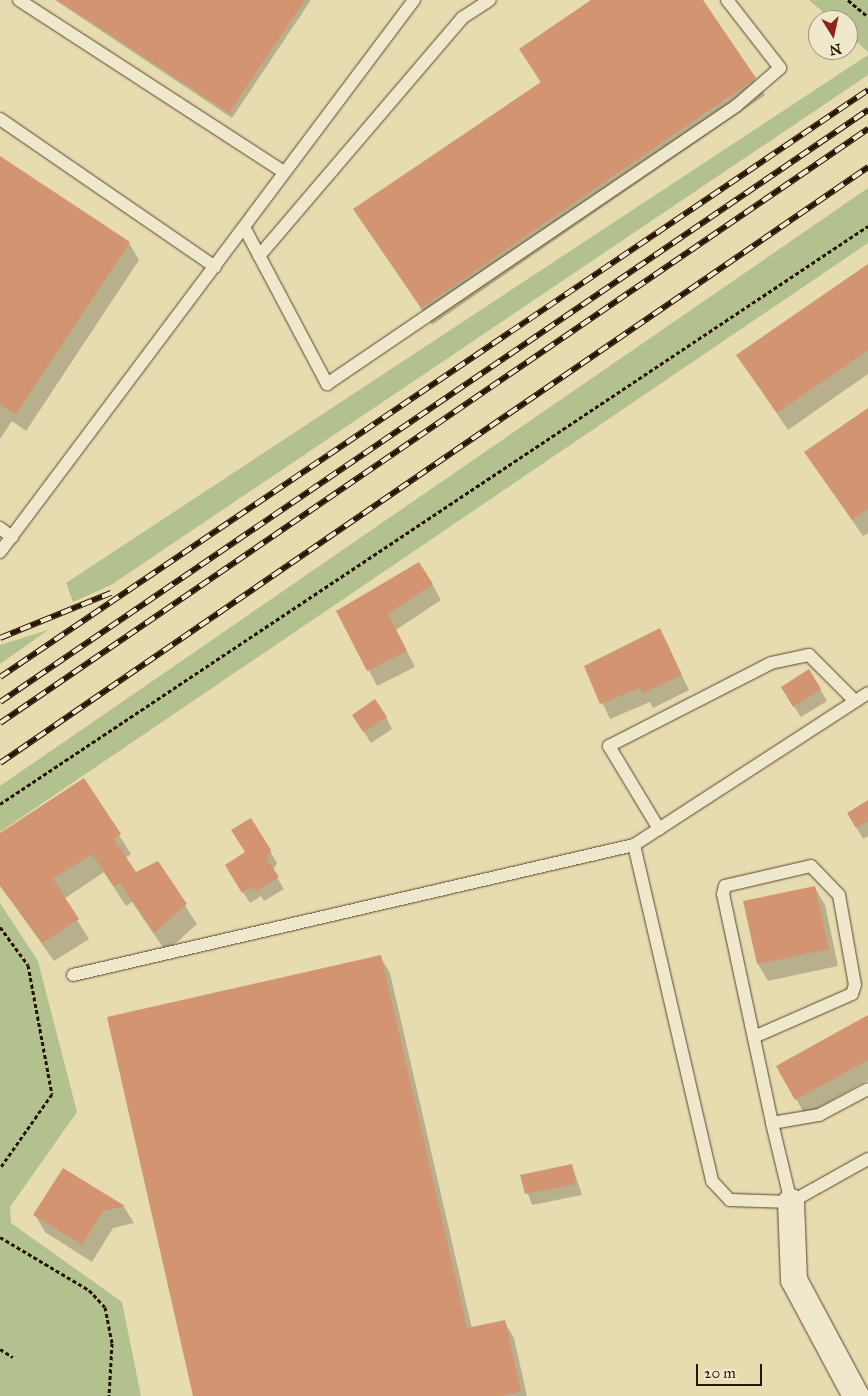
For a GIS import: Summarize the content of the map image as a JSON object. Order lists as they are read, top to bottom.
{
  "scale_bar": "20 m",
  "north": "bottom"
}
